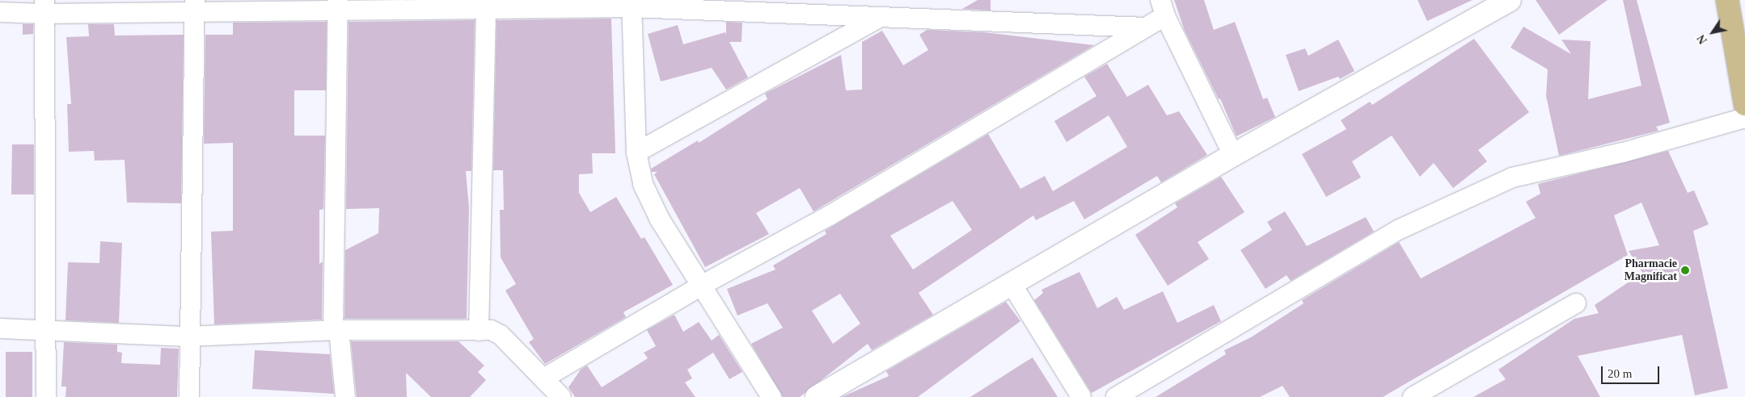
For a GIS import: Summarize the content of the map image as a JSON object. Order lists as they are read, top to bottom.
{
  "places": ["Pharmacie Magnificat"],
  "scale_bar": "20 m",
  "north": "bottom left"
}
